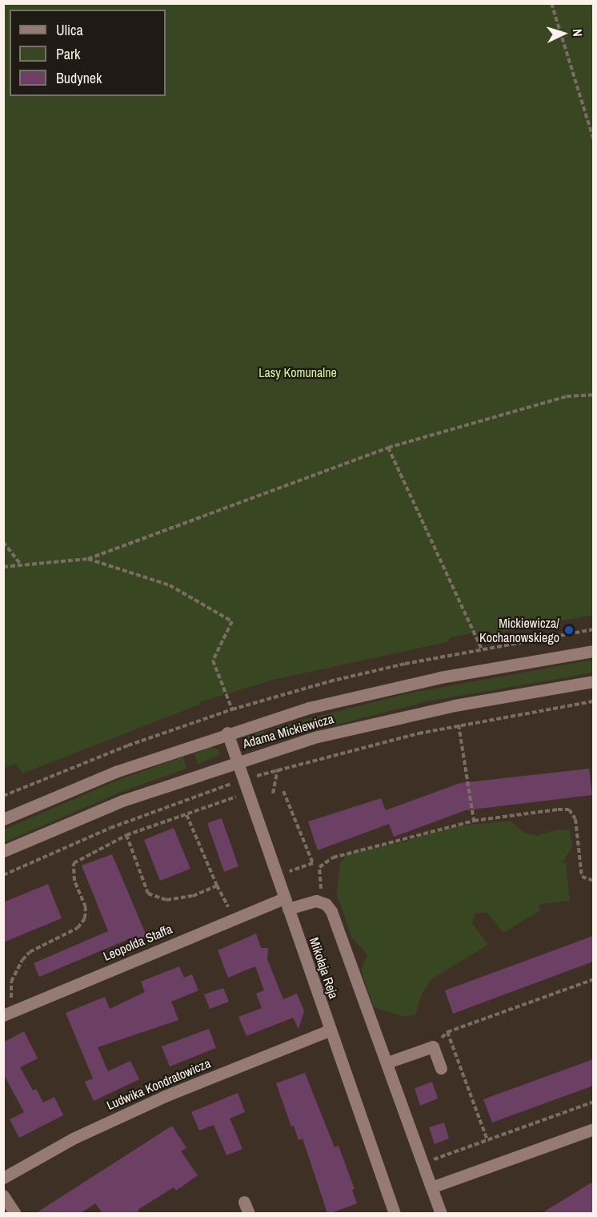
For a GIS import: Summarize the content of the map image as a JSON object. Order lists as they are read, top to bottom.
{
  "streets": {
    "street": [
      "Adama Mickiewicza",
      "Leopolda Staffa",
      "Mikołaja Reja",
      "Ludwika Kondratowicza"
    ]
  },
  "crossings": [
    ["Adama Mickiewicza", "Mikołaja Reja"],
    ["Leopolda Staffa", "Mikołaja Reja"],
    ["Mikołaja Reja", "Ludwika Kondratowicza"]
  ],
  "parks": ["Lasy Komunalne"],
  "places": ["Mickiewicza/ Kochanowskiego"],
  "legend": ["Ulica", "Park", "Budynek"],
  "north": "right"
}
